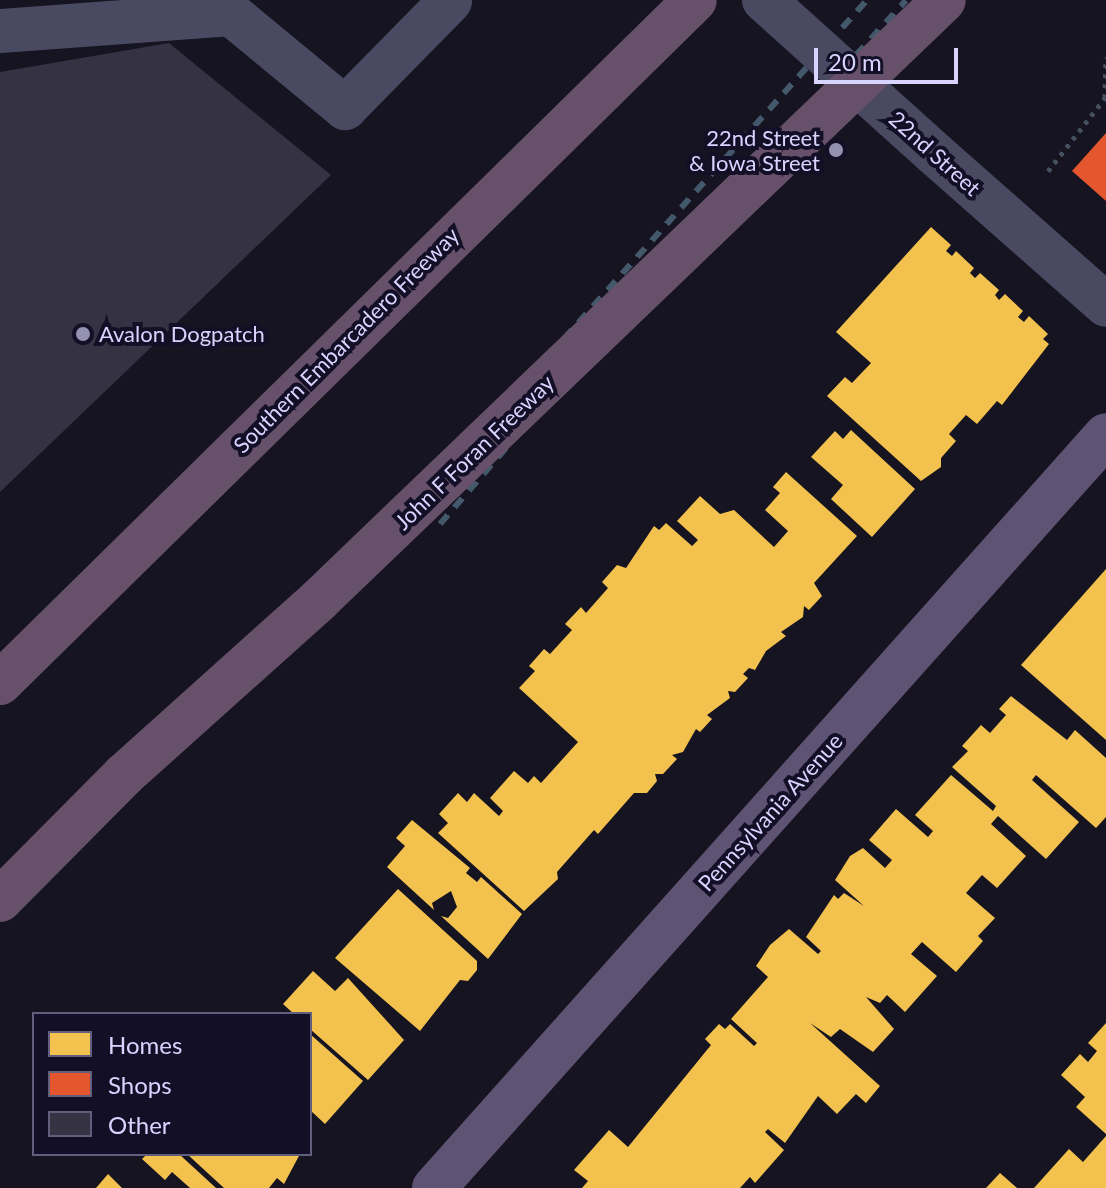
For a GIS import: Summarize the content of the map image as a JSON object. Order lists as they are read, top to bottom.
{
  "streets": {
    "highway": ["Southern Embarcadero Freeway", "John F Foran Freeway"],
    "main road": ["Pennsylvania Avenue"],
    "street": ["22nd Street"]
  },
  "places": ["22nd Street & Iowa Street", "Avalon Dogpatch"],
  "legend": ["Homes", "Shops", "Other"],
  "scale_bar": "20 m"
}
